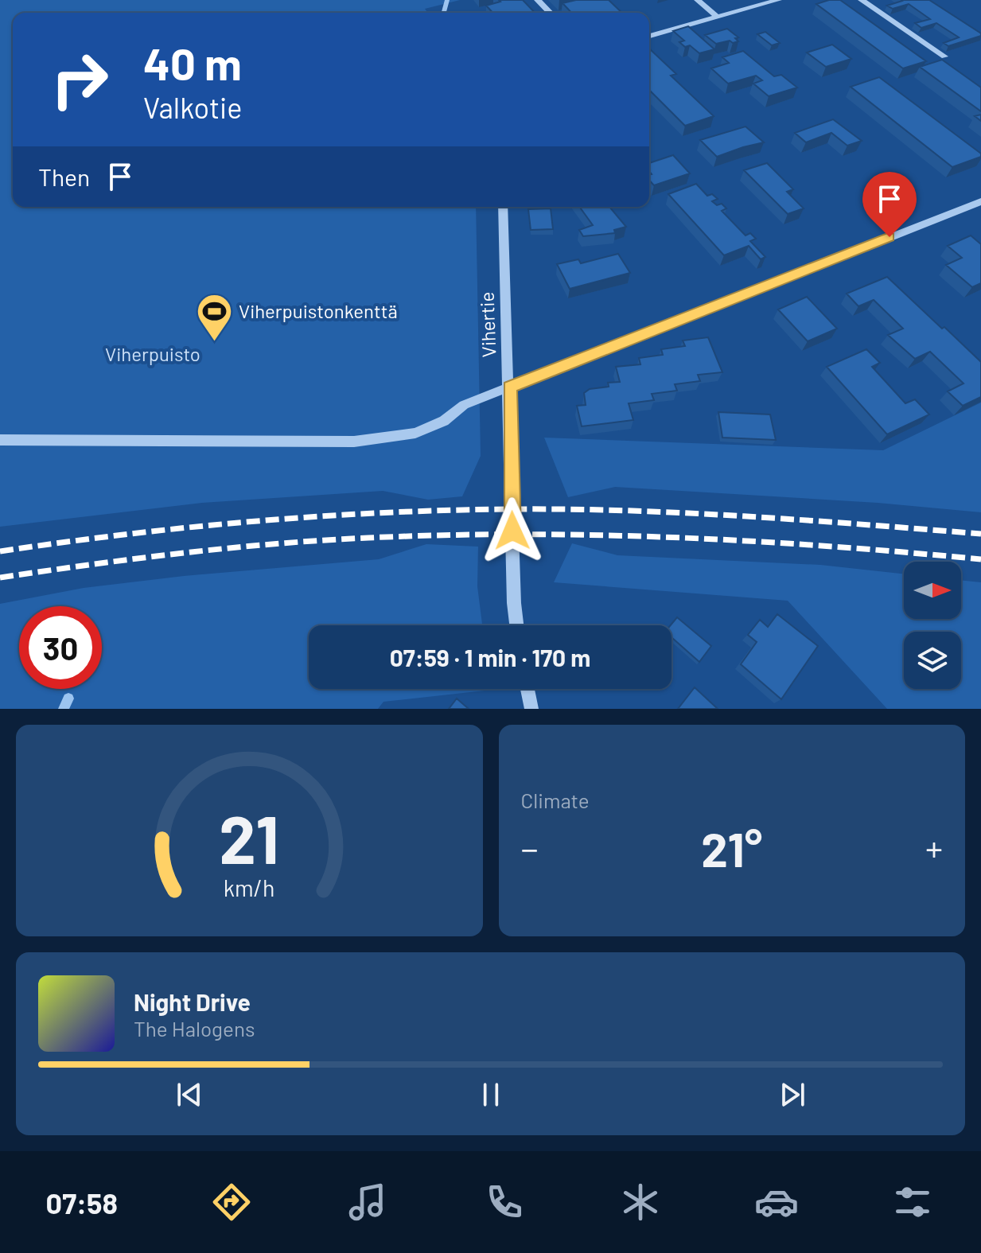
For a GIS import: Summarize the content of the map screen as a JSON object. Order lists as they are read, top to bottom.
{
  "streets": {
    "street": ["Vihertie"]
  },
  "parks": ["Viherpuisto"],
  "places": {
    "sports": ["Viherpuistonkenttä"]
  },
  "north": "right",
  "page": {
    "turn": ["40 m", "Valkotie"],
    "then": "Then",
    "limit": "30",
    "trip": "07:59 · 1 min · 170 m",
    "tile": "Climate",
    "heat": ["−", "21°", "+"],
    "song": ["Night Drive", "The Halogens"],
    "tabs": "07:58",
    "gauge": ["21", "km/h"]
  }
}
